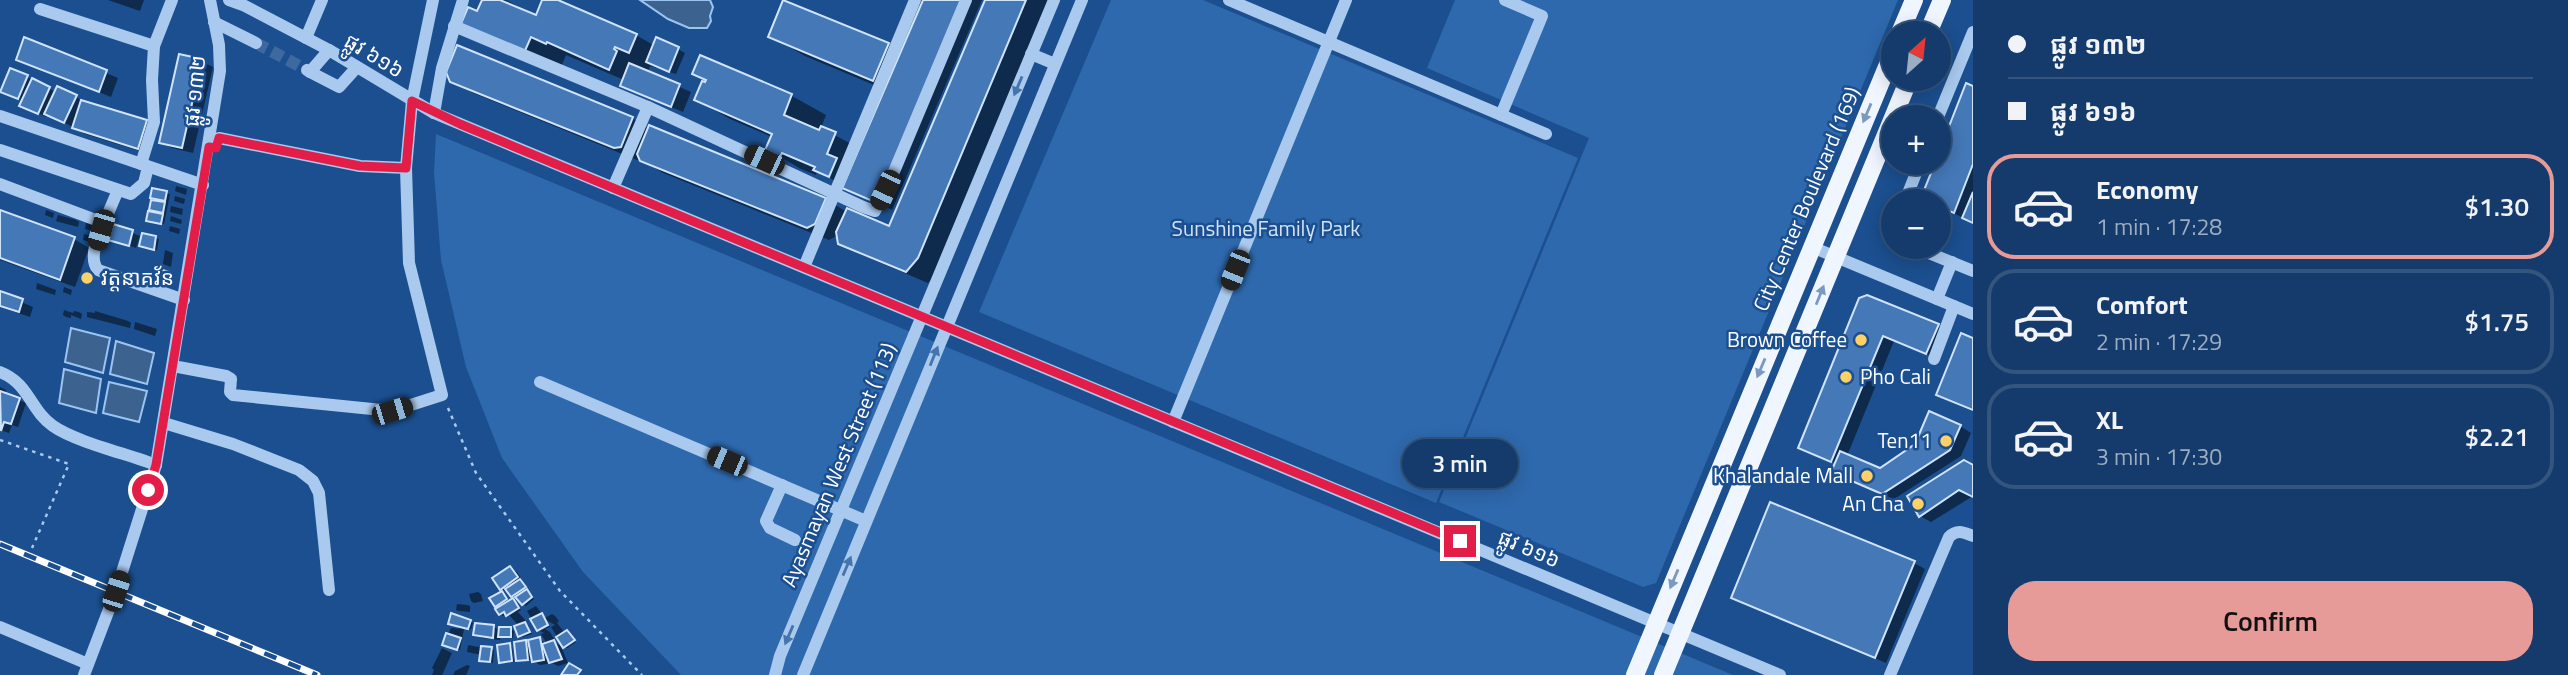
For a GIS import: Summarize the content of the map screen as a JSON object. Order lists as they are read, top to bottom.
{
  "streets": {
    "main road": ["City Center Boulevard (169)"],
    "street": ["ផ្លូវ ៦១៦", "ផ្លូវ ១៣២", "Ayasmayan West Street (113)"]
  },
  "crossings": [
    ["ផ្លូវ ៦១៦", "City Center Boulevard (169)"],
    ["ផ្លូវ ៦១៦", "Ayasmayan West Street (113)"]
  ],
  "parks": ["Sunshine Family Park"],
  "places": [
    "វត្តនាគវ័ន",
    "Brown Coffee",
    "Pho Cali",
    "Ten11",
    "Khalandale Mall",
    "An Cha"
  ],
  "north": "top right",
  "page": {
    "banner": ["ផ្លូវ ១៣២", "ផ្លូវ ៦១៦"],
    "map_buttons": ["+", "−"],
    "list": [
      {
        "name": "Economy",
        "note": "1 min · 17:28",
        "value": "$1.30"
      },
      {
        "name": "Comfort",
        "note": "2 min · 17:29",
        "value": "$1.75"
      },
      {
        "name": "XL",
        "note": "3 min · 17:30",
        "value": "$2.21"
      }
    ],
    "bubble": "3 min",
    "buttons": "Confirm"
  }
}
